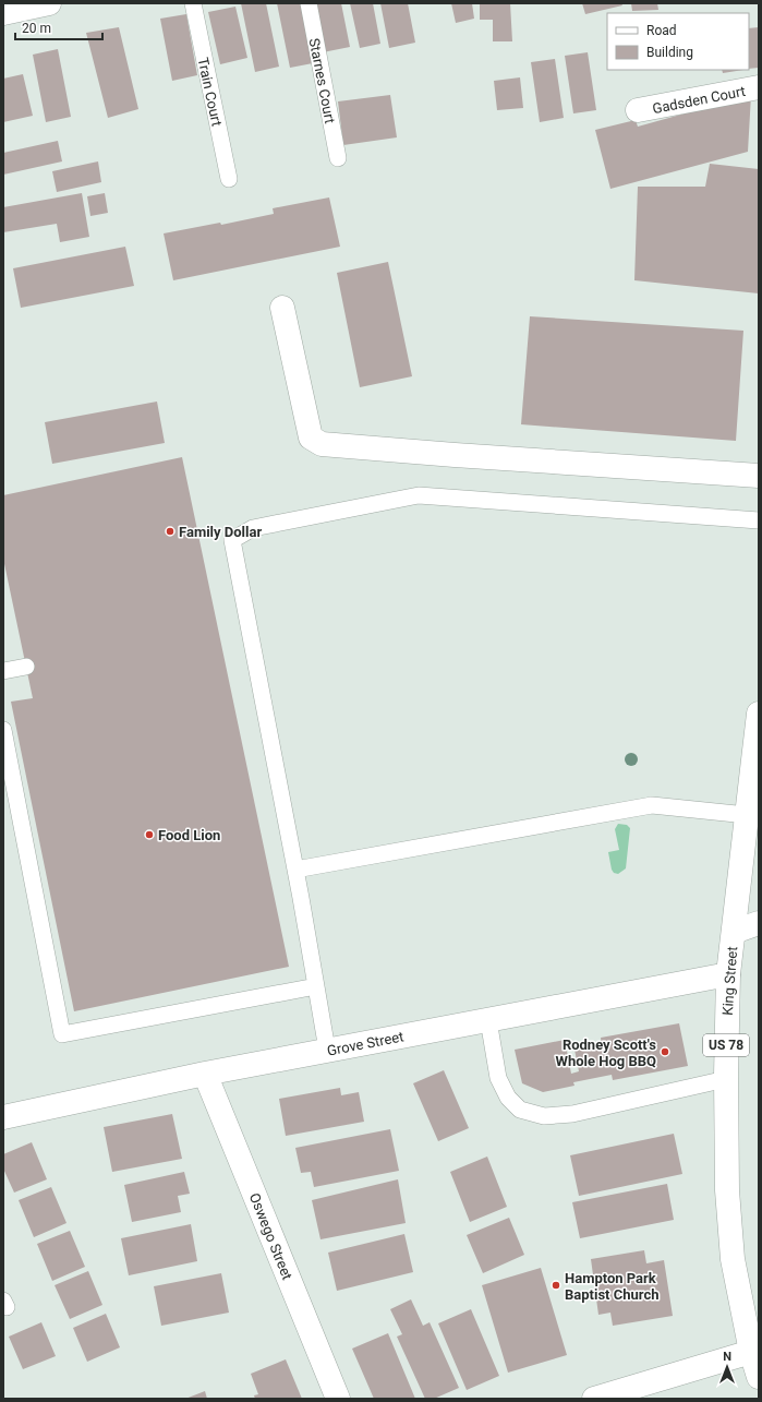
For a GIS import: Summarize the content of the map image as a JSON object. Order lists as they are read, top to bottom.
{
  "streets": {
    "street": [
      "Gadsden Court",
      "King Street",
      "Grove Street",
      "US 78",
      "Oswego Street"
    ],
    "lane": ["Starnes Court", "Train Court"]
  },
  "crossings": [
    ["King Street", "Grove Street"],
    ["Grove Street", "Oswego Street"]
  ],
  "places": [
    "Family Dollar",
    "Food Lion",
    "Rodney Scott's Whole Hog BBQ",
    "Hampton Park Baptist Church"
  ],
  "legend": ["Road", "Building"],
  "scale_bar": "20 m",
  "north": "top"
}
